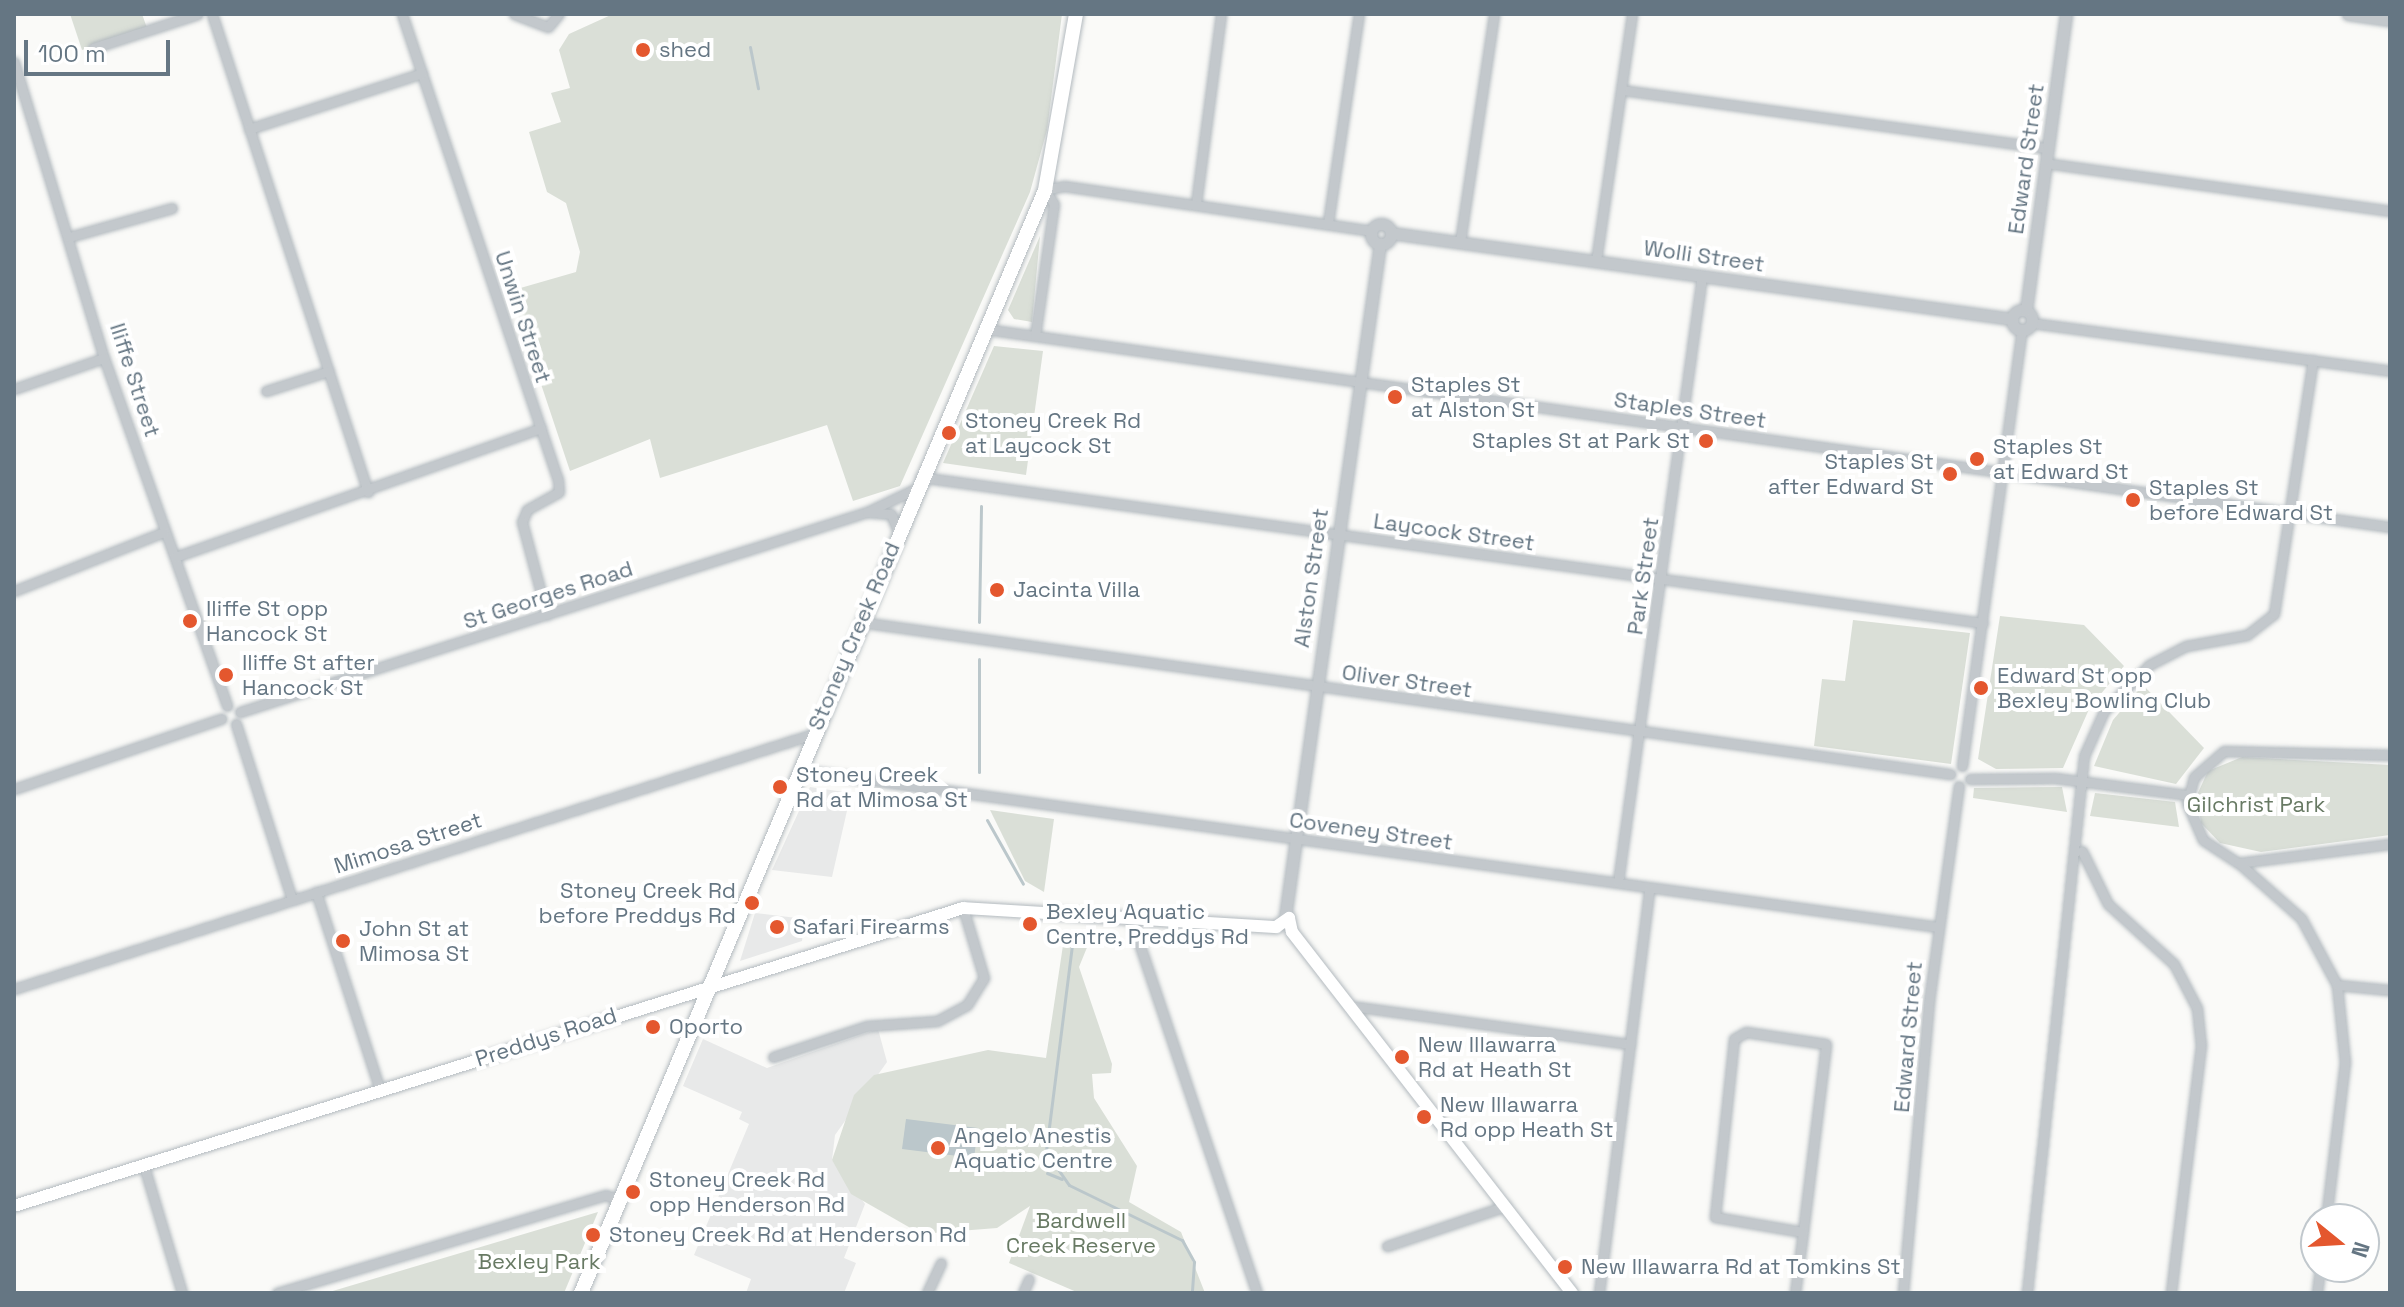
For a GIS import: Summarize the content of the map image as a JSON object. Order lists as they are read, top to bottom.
{
  "streets": {
    "main road": ["Stoney Creek Road", "Preddys Road"],
    "street": [
      "Edward Street",
      "Wolli Street",
      "Unwin Street",
      "Iliffe Street",
      "Staples Street",
      "Laycock Street",
      "Park Street",
      "Alston Street",
      "St Georges Road",
      "Oliver Street",
      "Coveney Street",
      "Mimosa Street"
    ]
  },
  "crossings": [
    ["Edward Street", "Coveney Street"],
    ["Wolli Street", "Park Street"],
    ["Unwin Street", "St Georges Road"],
    ["Staples Street", "Park Street"],
    ["Staples Street", "Alston Street"],
    ["Staples Street", "Stoney Creek Road"],
    ["Laycock Street", "Park Street"],
    ["Laycock Street", "Alston Street"],
    ["Laycock Street", "St Georges Road"],
    ["Laycock Street", "Stoney Creek Road"],
    ["Park Street", "Oliver Street"],
    ["Park Street", "Coveney Street"],
    ["Alston Street", "Oliver Street"],
    ["Alston Street", "Coveney Street"],
    ["Alston Street", "Preddys Road"],
    ["St Georges Road", "Stoney Creek Road"],
    ["Stoney Creek Road", "Oliver Street"],
    ["Stoney Creek Road", "Coveney Street"],
    ["Stoney Creek Road", "Mimosa Street"],
    ["Stoney Creek Road", "Preddys Road"]
  ],
  "parks": ["Gilchrist Park", "Bardwell Creek Reserve", "Bexley Park"],
  "places": [
    "shed",
    "Staples St at Alston St",
    "Stoney Creek Rd at Laycock St",
    "Staples St at Park St",
    "Staples St at Edward St",
    "Staples St after Edward St",
    "Staples St before Edward St",
    "Jacinta Villa",
    "Iliffe St opp Hancock St",
    "Iliffe St after Hancock St",
    "Edward St opp Bexley Bowling Club",
    "Stoney Creek Rd at Mimosa St",
    "Stoney Creek Rd before Preddys Rd",
    "Bexley Aquatic Centre, Preddys Rd",
    "Safari Firearms",
    "John St at Mimosa St",
    "Oporto",
    "New Illawarra Rd at Heath St",
    "New Illawarra Rd opp Heath St",
    "Angelo Anestis Aquatic Centre",
    "Stoney Creek Rd opp Henderson Rd",
    "Stoney Creek Rd at Henderson Rd",
    "New Illawarra Rd at Tomkins St"
  ],
  "scale_bar": "100 m",
  "north": "right"
}
